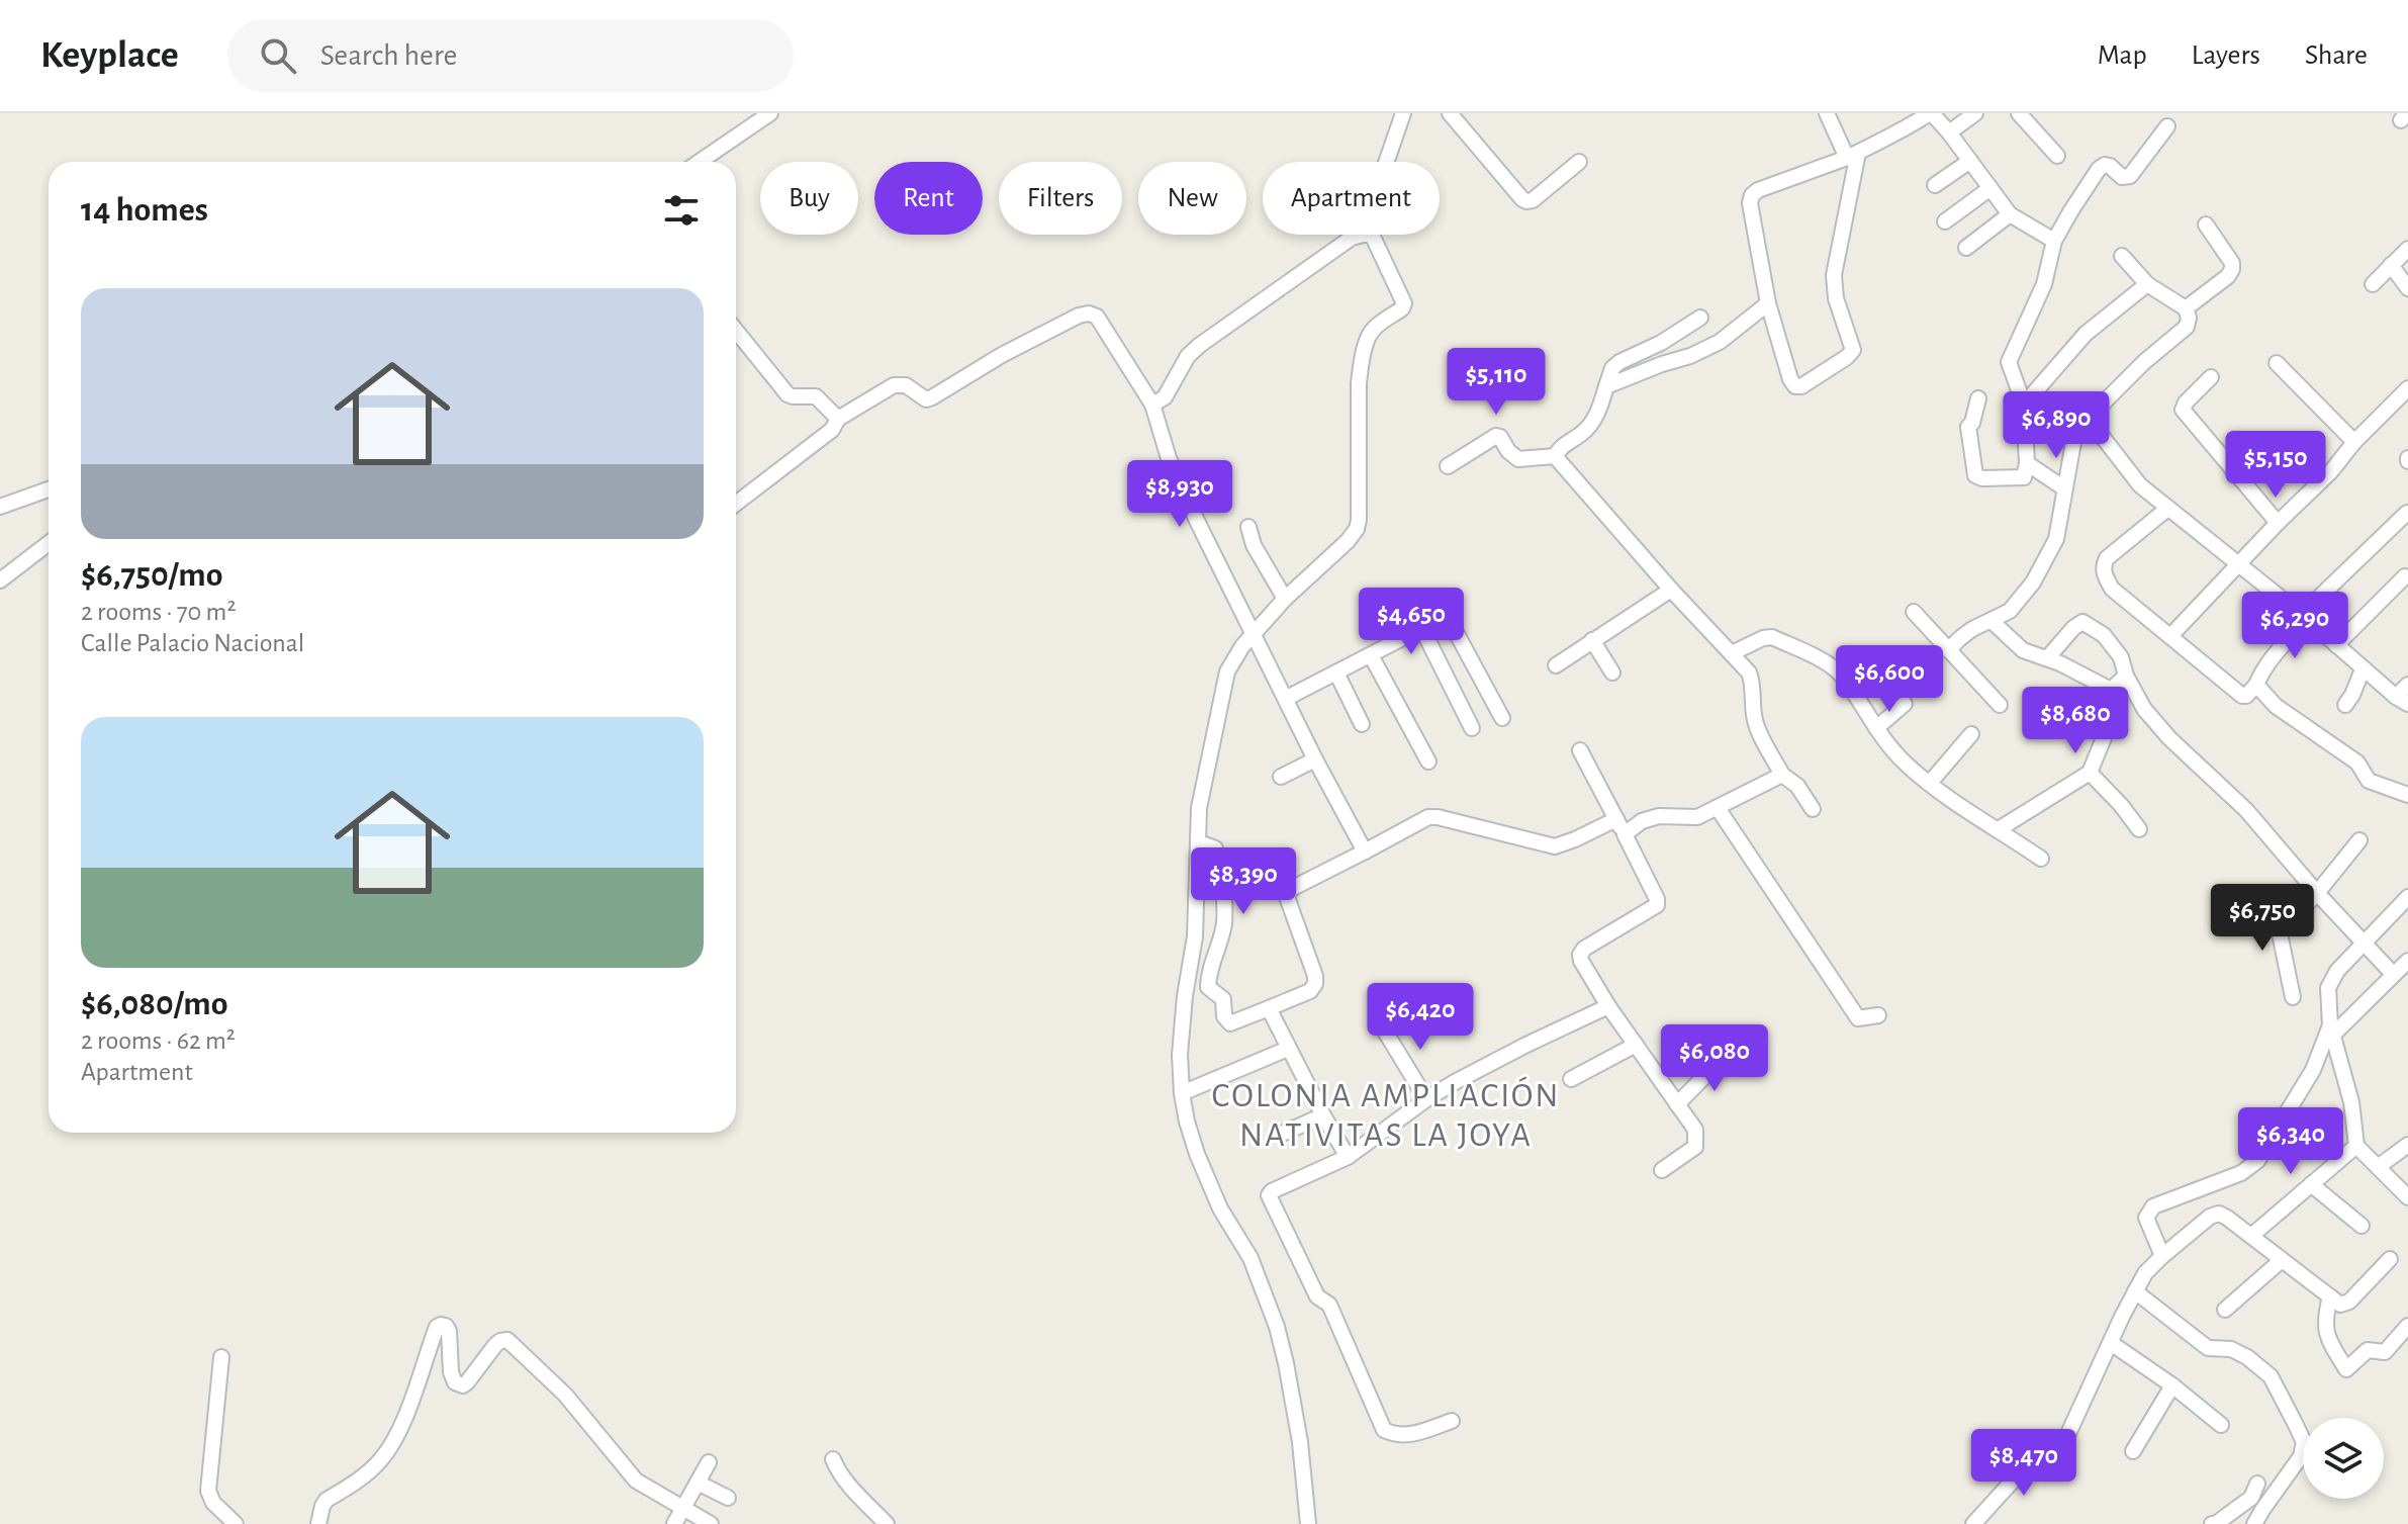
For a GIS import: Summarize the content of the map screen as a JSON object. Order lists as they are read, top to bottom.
{
  "districts": ["COLONIA AMPLIACIÓN NATIVITAS LA JOYA"],
  "page": {
    "header": "Keyplace",
    "search": "Search here",
    "nav": ["Map", "Layers", "Share"],
    "chip": [
      "Buy",
      "Rent",
      "Filters",
      "New",
      "Apartment"
    ],
    "heading": "14 homes",
    "list": [
      {
        "name": "$6,750/mo",
        "note": "2 rooms · 70 m² · Calle Palacio Nacional"
      },
      {
        "name": "$6,080/mo",
        "note": "2 rooms · 62 m² · Apartment"
      }
    ],
    "price": [
      "$5,110",
      "$6,890",
      "$5,150",
      "$8,930",
      "$4,650",
      "$6,290",
      "$6,600",
      "$8,680",
      "$8,390",
      "$6,750",
      "$6,420",
      "$6,080",
      "$6,340",
      "$8,470"
    ]
  }
}
